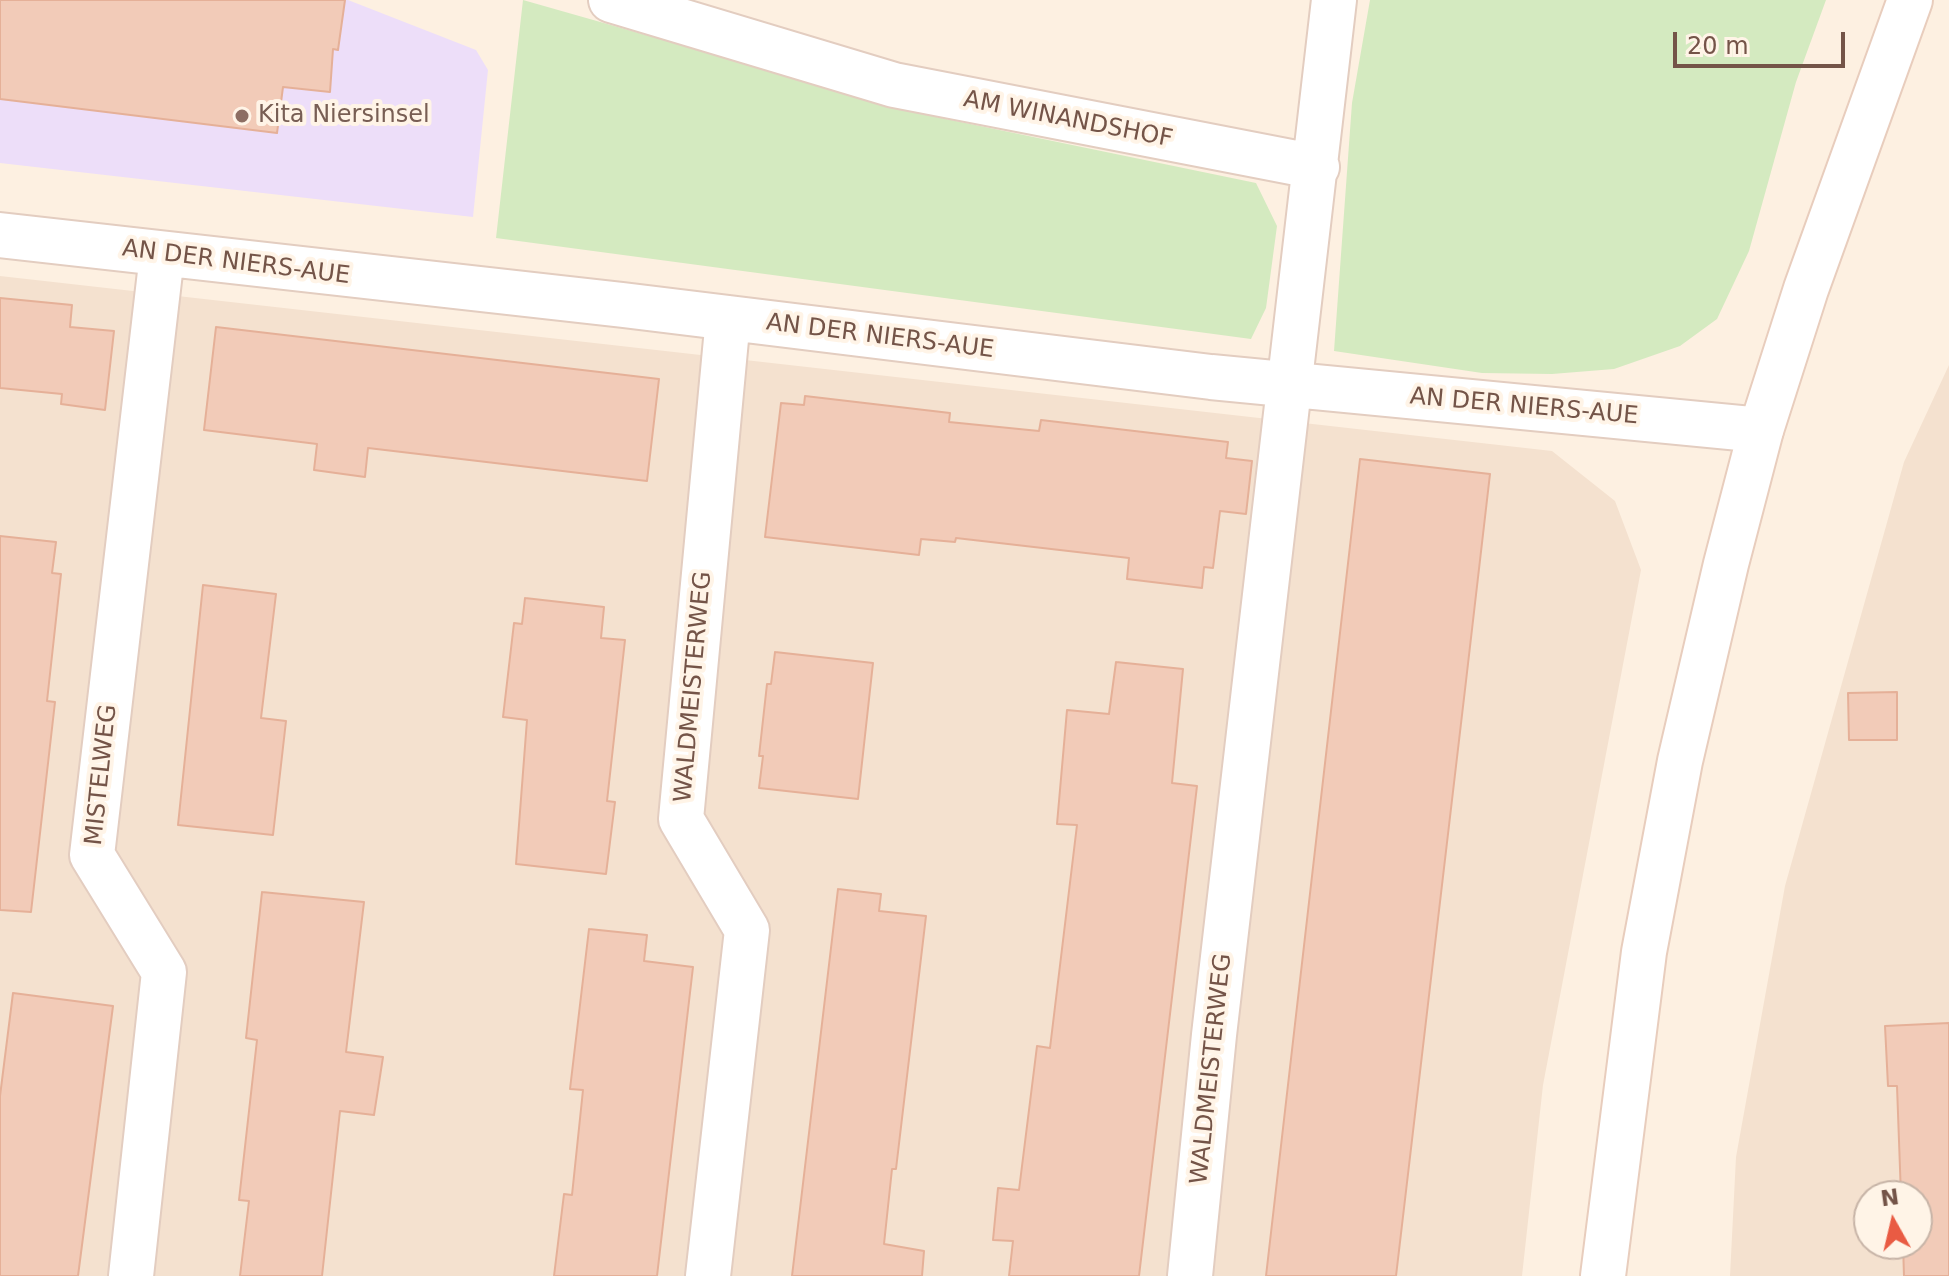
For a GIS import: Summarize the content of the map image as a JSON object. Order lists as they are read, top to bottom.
{
  "streets": {
    "street": [
      "AM WINANDSHOF",
      "AN DER NIERS-AUE",
      "WALDMEISTERWEG",
      "MISTELWEG"
    ]
  },
  "crossings": [
    ["AN DER NIERS-AUE", "WALDMEISTERWEG"],
    ["AN DER NIERS-AUE", "MISTELWEG"]
  ],
  "places": ["Kita Niersinsel"],
  "scale_bar": "20 m",
  "north": "top"
}
